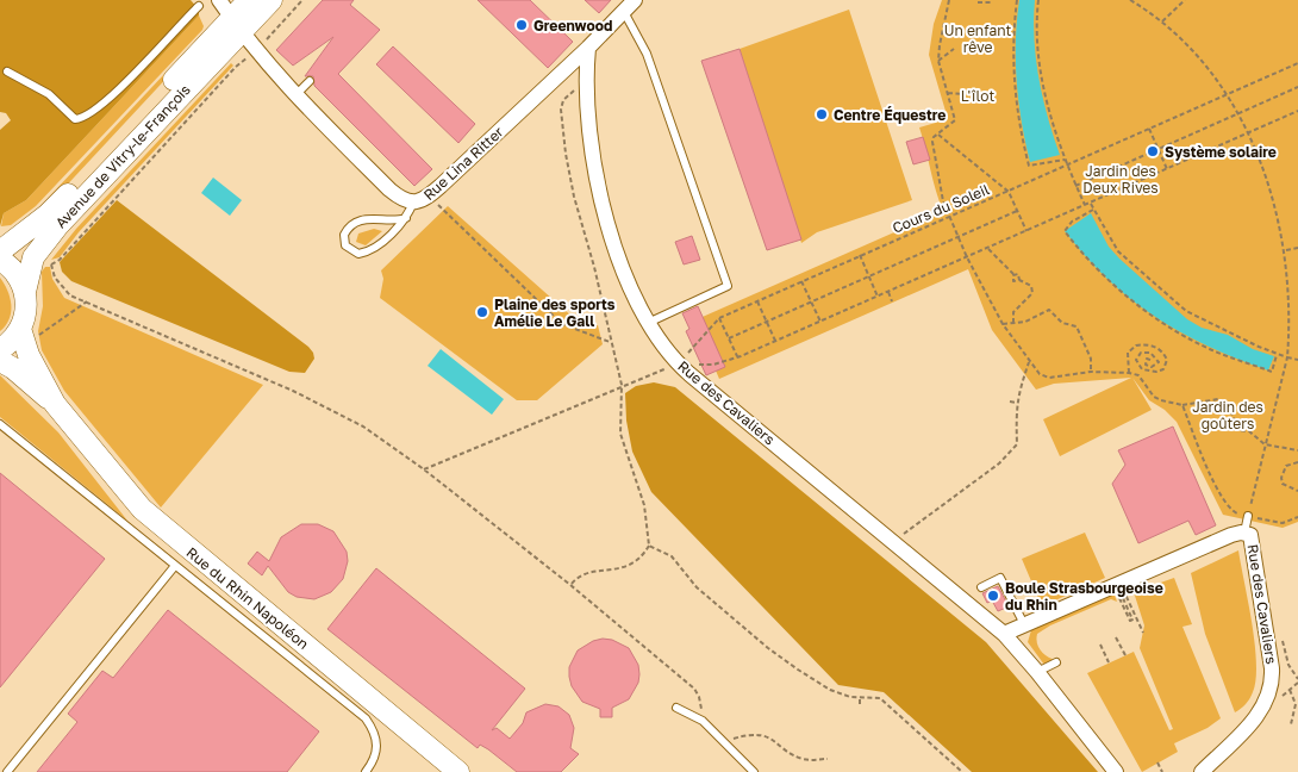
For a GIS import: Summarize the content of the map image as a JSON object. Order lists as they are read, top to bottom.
{
  "streets": {
    "main road": ["Avenue de Vitry-le-François", "Rue du Rhin Napoléon"],
    "street": ["Rue Lina Ritter", "Rue des Cavaliers"],
    "path": ["Cours du Soleil"]
  },
  "crossings": [
    ["Avenue de Vitry-le-François", "Rue Lina Ritter"],
    ["Avenue de Vitry-le-François", "Rue du Rhin Napoléon"],
    ["Rue Lina Ritter", "Rue des Cavaliers"],
    ["Cours du Soleil", "Rue des Cavaliers"]
  ],
  "parks": [
    "Un enfant rêve",
    "L'îlot",
    "Jardin des Deux Rives",
    "Jardin des goûters"
  ],
  "places": [
    "Greenwood",
    "Centre Équestre",
    "Système solaire",
    "Plaine des sports Amélie Le Gall",
    "Boule Strasbourgeoise du Rhin"
  ]
}
